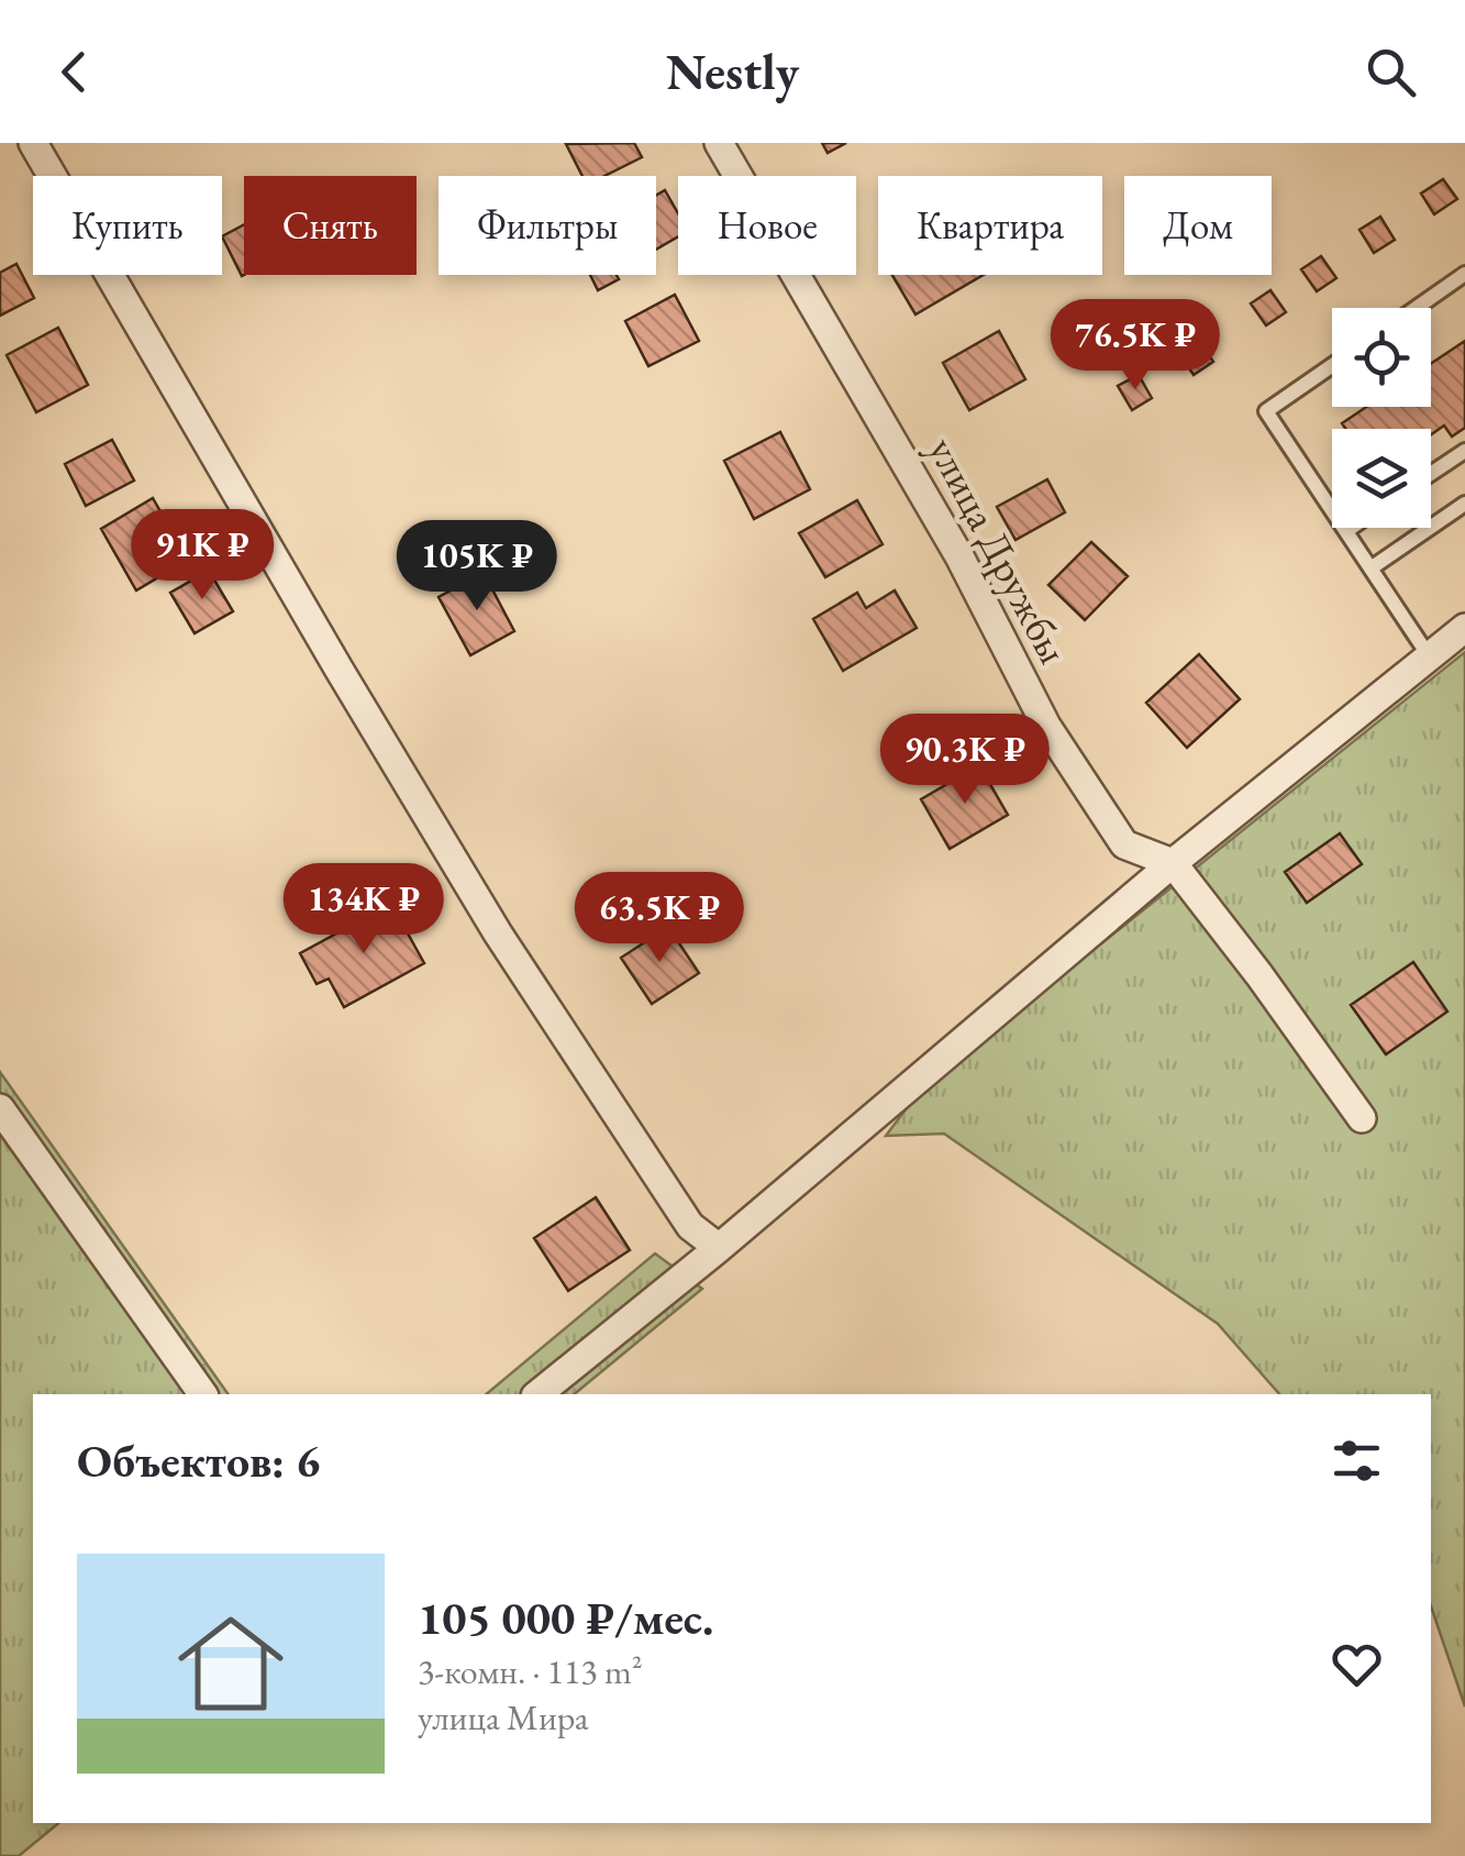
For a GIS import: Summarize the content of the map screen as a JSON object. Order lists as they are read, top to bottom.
{
  "streets": {
    "street": ["улица Дружбы"]
  },
  "page": {
    "header": "Nestly",
    "chip": [
      "Купить",
      "Снять",
      "Фильтры",
      "Новое",
      "Квартира",
      "Дом"
    ],
    "price": [
      "76.5K ₽",
      "91K ₽",
      "105K ₽",
      "90.3K ₽",
      "134K ₽",
      "63.5K ₽"
    ],
    "heading": "Объектов: 6",
    "list": [
      {
        "name": "105 000 ₽/мес.",
        "note": "3-комн. · 113 m² · улица Мира"
      }
    ]
  }
}
